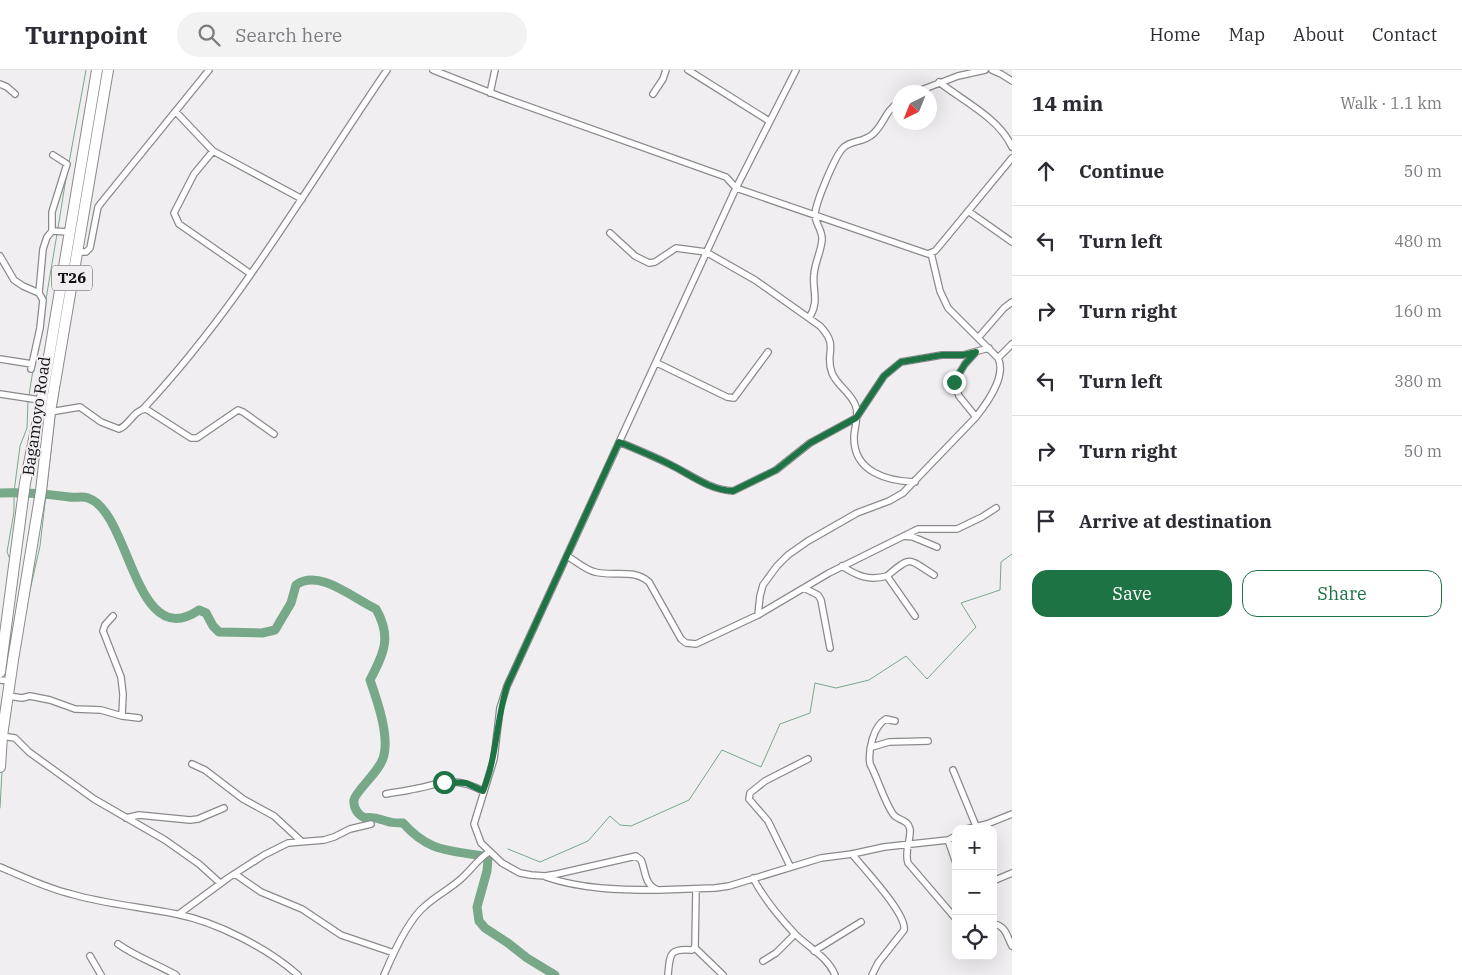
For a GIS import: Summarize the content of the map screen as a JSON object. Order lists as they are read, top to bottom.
{
  "streets": {
    "highway": ["T26", "Bagamoyo Road"]
  },
  "north": "bottom left",
  "page": {
    "header": "Turnpoint",
    "search": "Search here",
    "nav": [
      "Home",
      "Map",
      "About",
      "Contact"
    ],
    "heading": ["14 min", "Walk · 1.1 km"],
    "list": [
      ["Continue", "50 m"],
      ["Turn left", "480 m"],
      ["Turn right", "160 m"],
      ["Turn left", "380 m"],
      ["Turn right", "50 m"],
      "Arrive at destination"
    ],
    "buttons": ["Save", "Share"],
    "map_buttons": ["+", "−"]
  }
}
